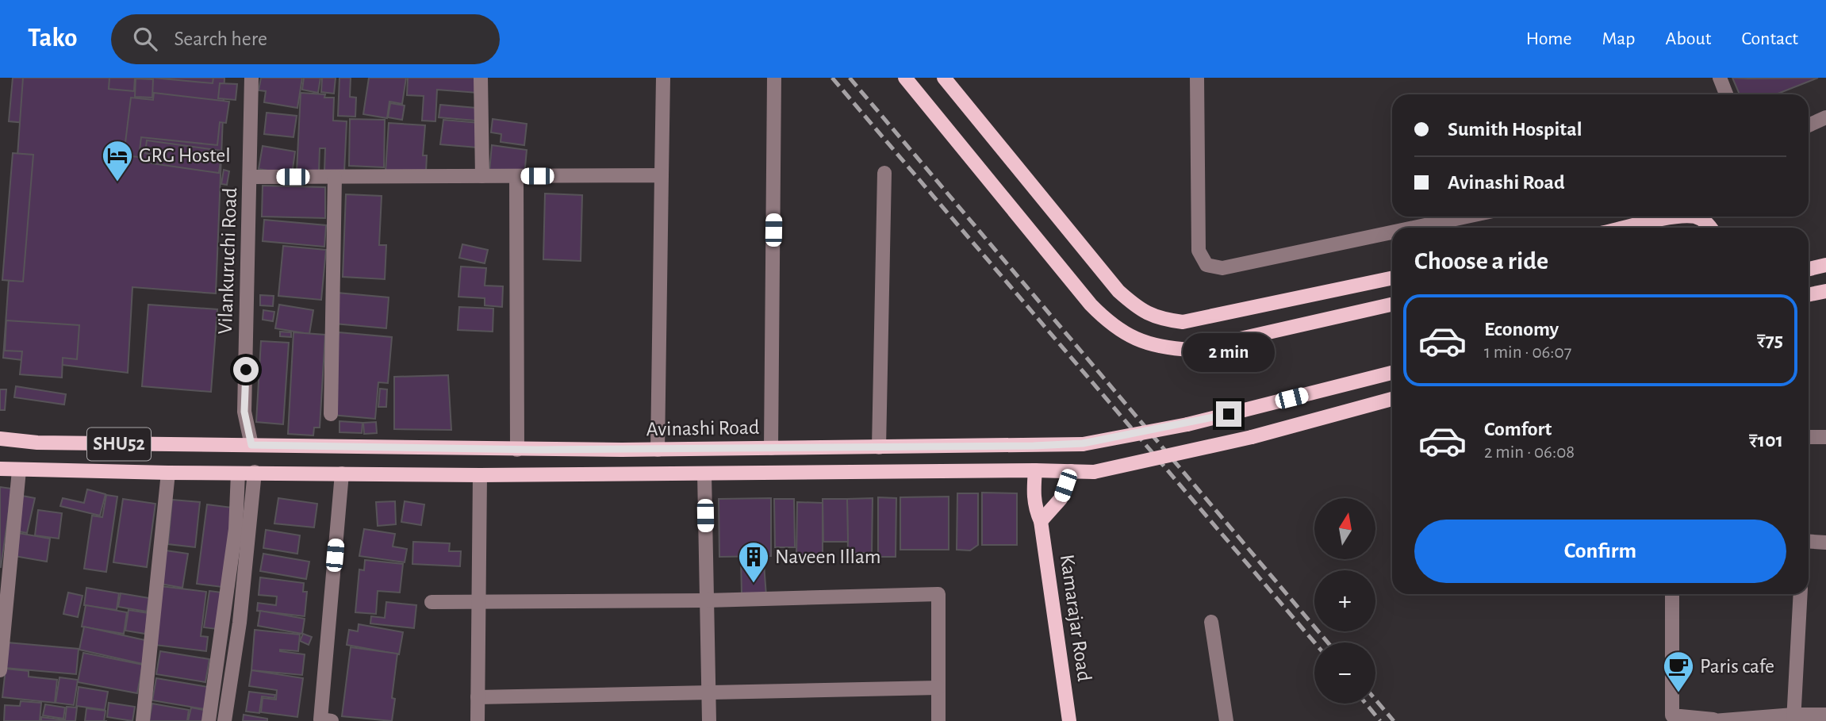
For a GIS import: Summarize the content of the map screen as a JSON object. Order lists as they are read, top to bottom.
{
  "streets": {
    "main road": ["Avinashi Road", "SHU52", "Kamarajar Road"],
    "street": ["Vilankuruchi Road"]
  },
  "crossings": [
    ["Vilankuruchi Road", "Avinashi Road"],
    ["SHU52", "Kamarajar Road"]
  ],
  "places": {
    "hotel": ["GRG Hostel"],
    "building": ["Naveen Illam"],
    "cafe": ["Paris cafe"]
  },
  "north": "top",
  "page": {
    "header": "Tako",
    "search": "Search here",
    "nav": [
      "Home",
      "Map",
      "About",
      "Contact"
    ],
    "banner": ["Sumith Hospital", "Avinashi Road"],
    "heading": "Choose a ride",
    "list": [
      {
        "name": "Economy",
        "note": "1 min · 06:07",
        "value": "₹75"
      },
      {
        "name": "Comfort",
        "note": "2 min · 06:08",
        "value": "₹101"
      }
    ],
    "bubble": "2 min",
    "map_buttons": ["+", "−"],
    "buttons": "Confirm"
  }
}
